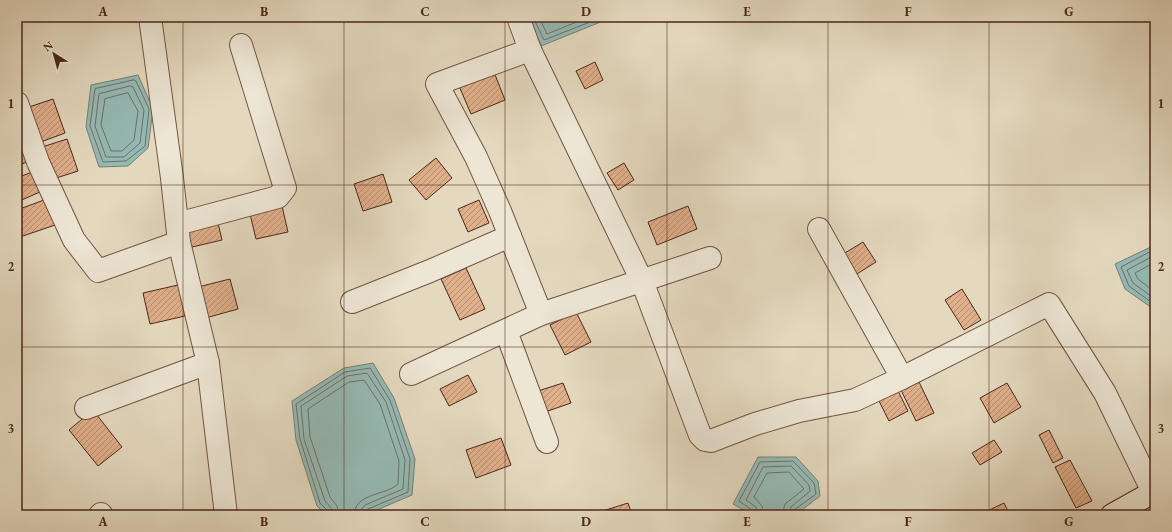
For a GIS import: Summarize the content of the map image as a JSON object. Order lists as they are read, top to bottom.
{
  "north": "top left",
  "grid": {
    "columns": [
      "A",
      "B",
      "C",
      "D",
      "E",
      "F",
      "G"
    ],
    "rows": ["1", "2", "3"]
  }
}
